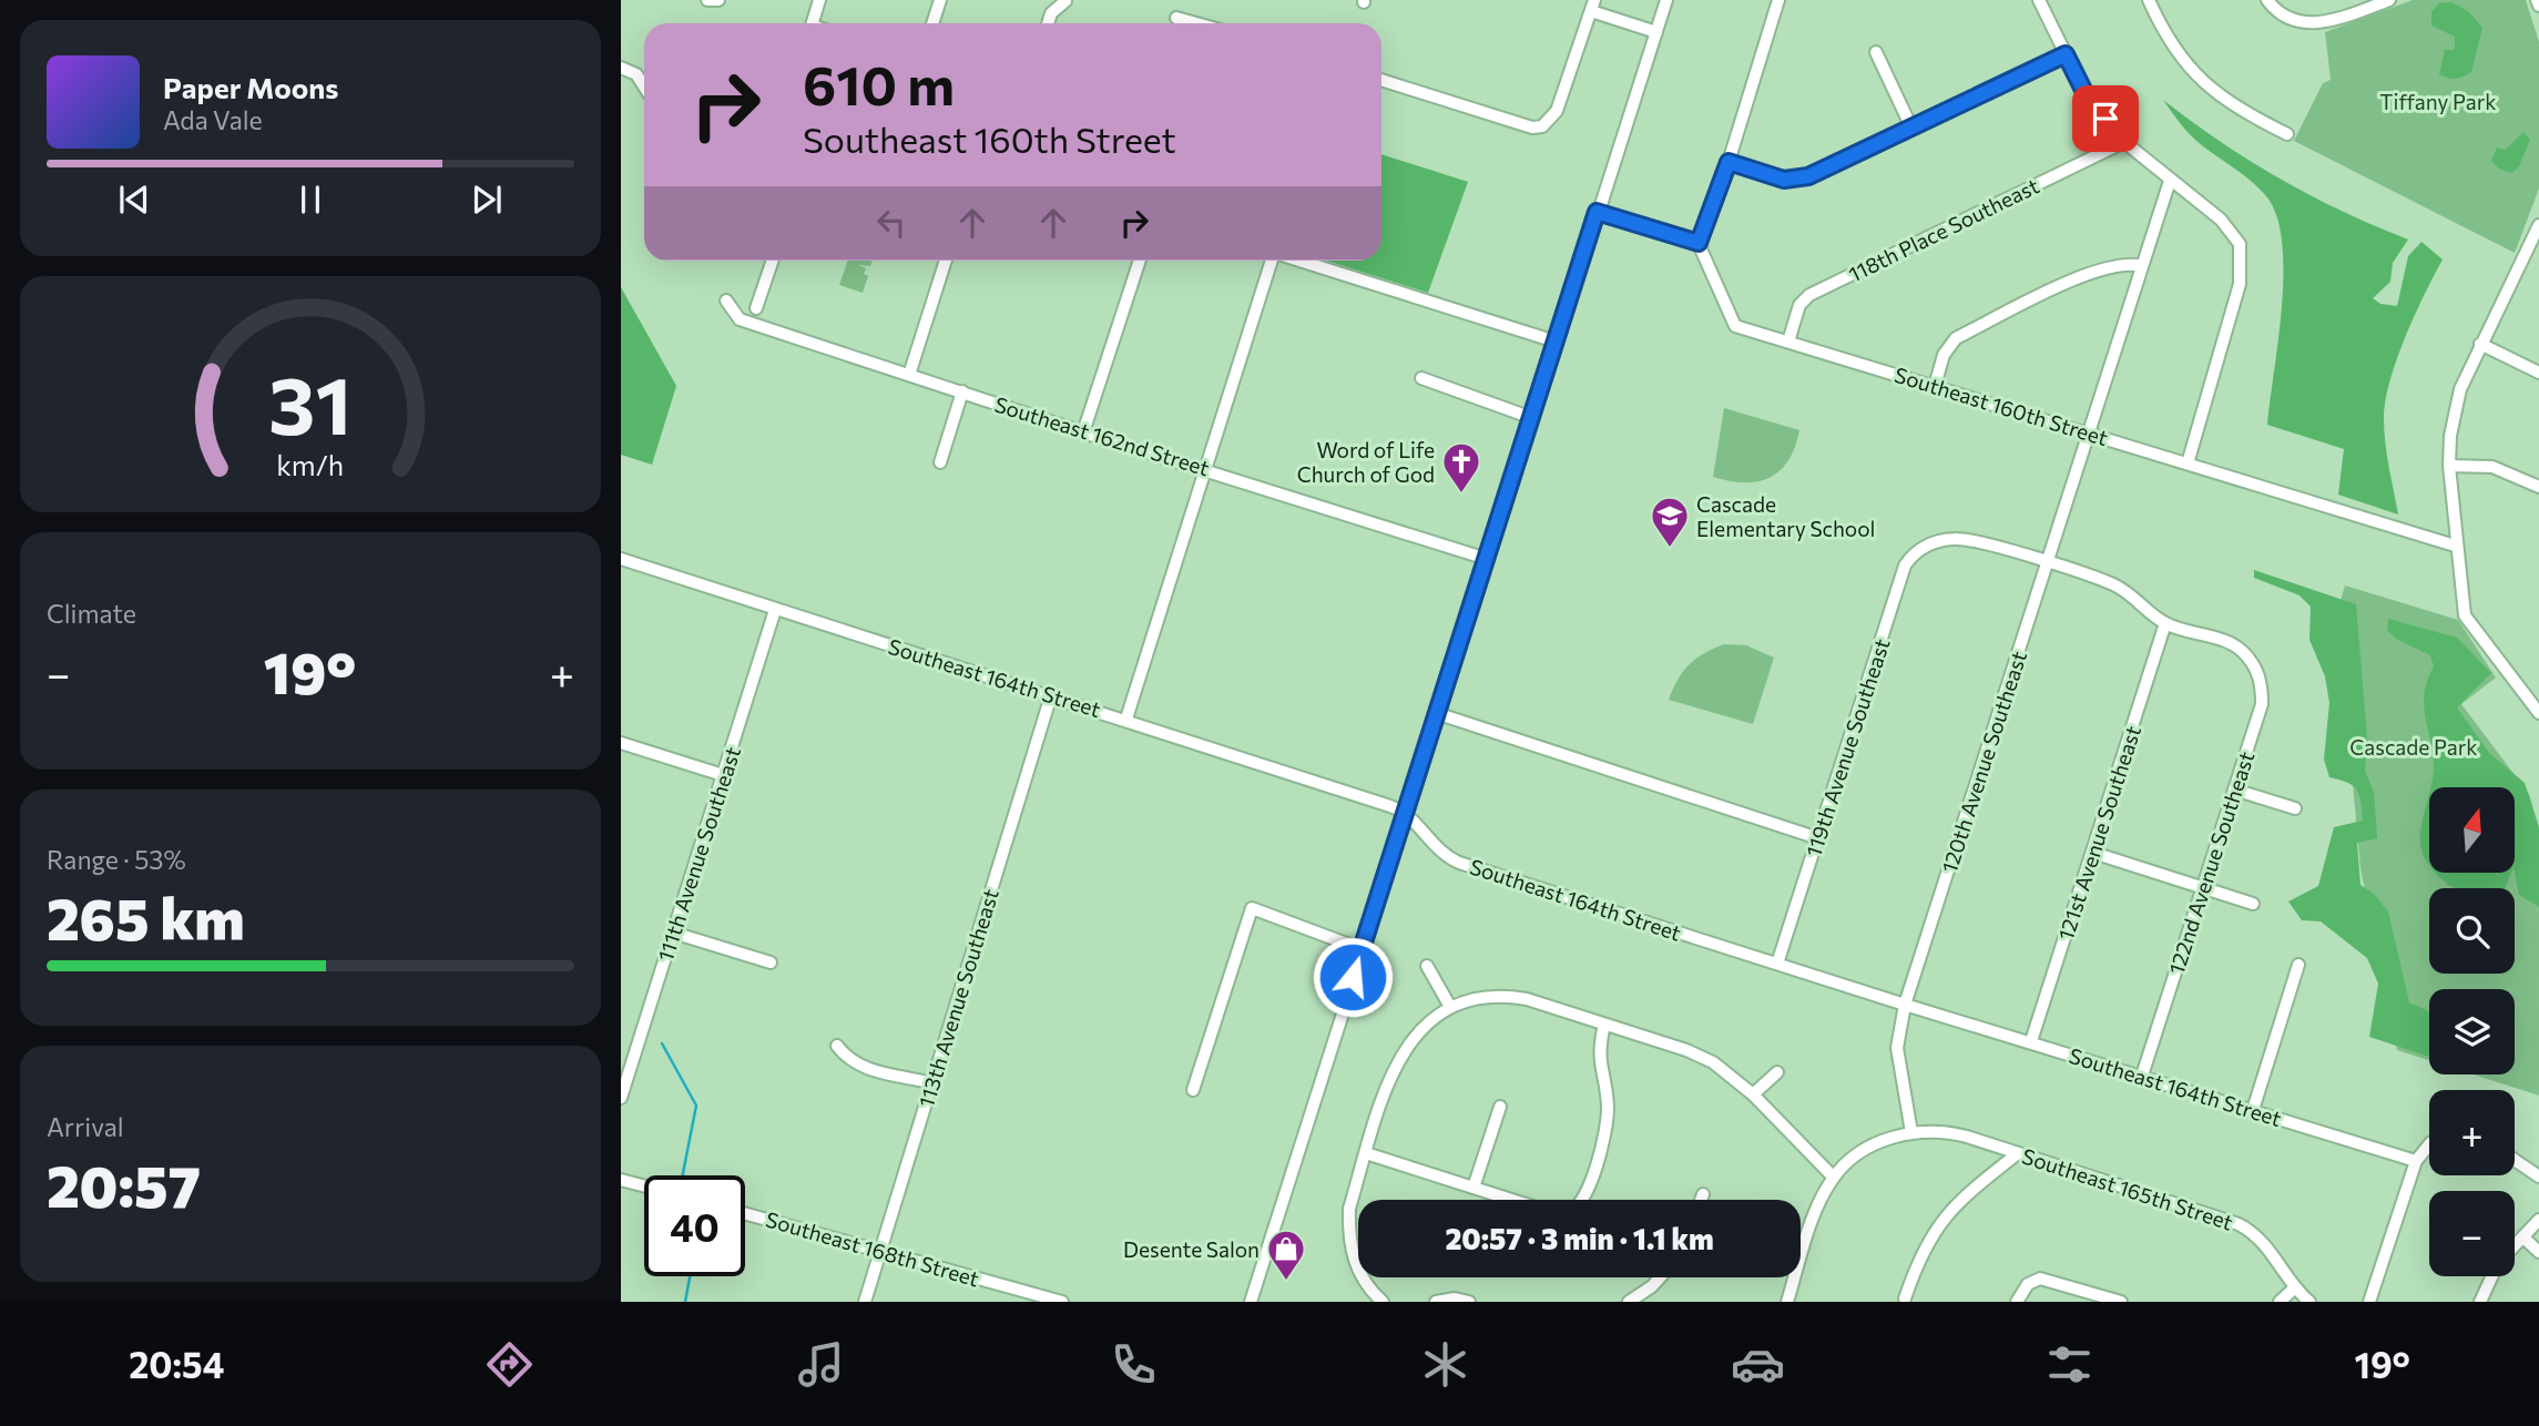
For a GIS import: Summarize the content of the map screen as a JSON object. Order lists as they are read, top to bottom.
{
  "streets": {
    "street": [
      "118th Place Southeast",
      "Southeast 160th Street",
      "Southeast 162nd Street",
      "Southeast 164th Street",
      "119th Avenue Southeast",
      "120th Avenue Southeast",
      "121st Avenue Southeast",
      "111th Avenue Southeast",
      "122nd Avenue Southeast",
      "113th Avenue Southeast",
      "Southeast 165th Street",
      "Southeast 168th Street"
    ]
  },
  "crossings": [
    ["118th Place Southeast", "Southeast 160th Street"],
    ["Southeast 160th Street", "120th Avenue Southeast"],
    ["Southeast 164th Street", "119th Avenue Southeast"],
    ["Southeast 164th Street", "120th Avenue Southeast"],
    ["Southeast 164th Street", "121st Avenue Southeast"],
    ["Southeast 164th Street", "111th Avenue Southeast"],
    ["Southeast 164th Street", "122nd Avenue Southeast"],
    ["Southeast 164th Street", "113th Avenue Southeast"],
    ["119th Avenue Southeast", "120th Avenue Southeast"],
    ["120th Avenue Southeast", "Southeast 165th Street"],
    ["121st Avenue Southeast", "122nd Avenue Southeast"],
    ["113th Avenue Southeast", "Southeast 168th Street"]
  ],
  "parks": ["Tiffany Park", "Cascade Park"],
  "places": {
    "church": ["Word of Life Church of God"],
    "school or university": ["Cascade Elementary School"],
    "shop": ["Desente Salon"]
  },
  "north": "top",
  "page": {
    "turn": ["610 m", "Southeast 160th Street"],
    "song": ["Paper Moons", "Ada Vale"],
    "tile": [
      "Climate",
      ["Range · 53%", "265 km"],
      ["Arrival", "20:57"]
    ],
    "heat": ["−", "19°", "+"],
    "map_buttons": ["+", "−"],
    "limit": "40",
    "trip": "20:57 · 3 min · 1.1 km",
    "tabs": ["20:54", "19°"],
    "gauge": ["31", "km/h"]
  }
}
